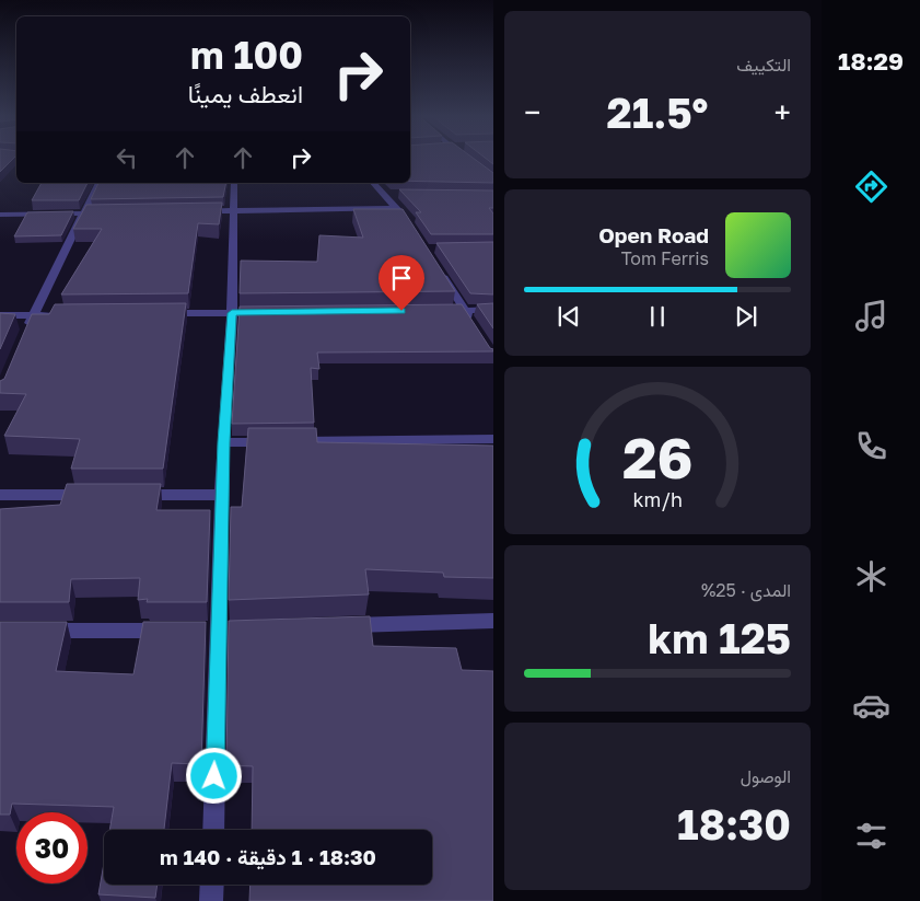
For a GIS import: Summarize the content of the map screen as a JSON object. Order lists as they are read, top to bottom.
{
  "page": {
    "tabs": "18:29",
    "tile": [
      "التكييف",
      ["المدى · 25%", "125 km"],
      ["الوصول", "18:30"]
    ],
    "turn": ["100 m", "انعطف يمينًا"],
    "heat": ["−", "21.5°", "+"],
    "song": ["Open Road", "Tom Ferris"],
    "limit": "30",
    "trip": "18:30 · 1 دقيقة · 140 m",
    "gauge": ["26", "km/h"]
  }
}
